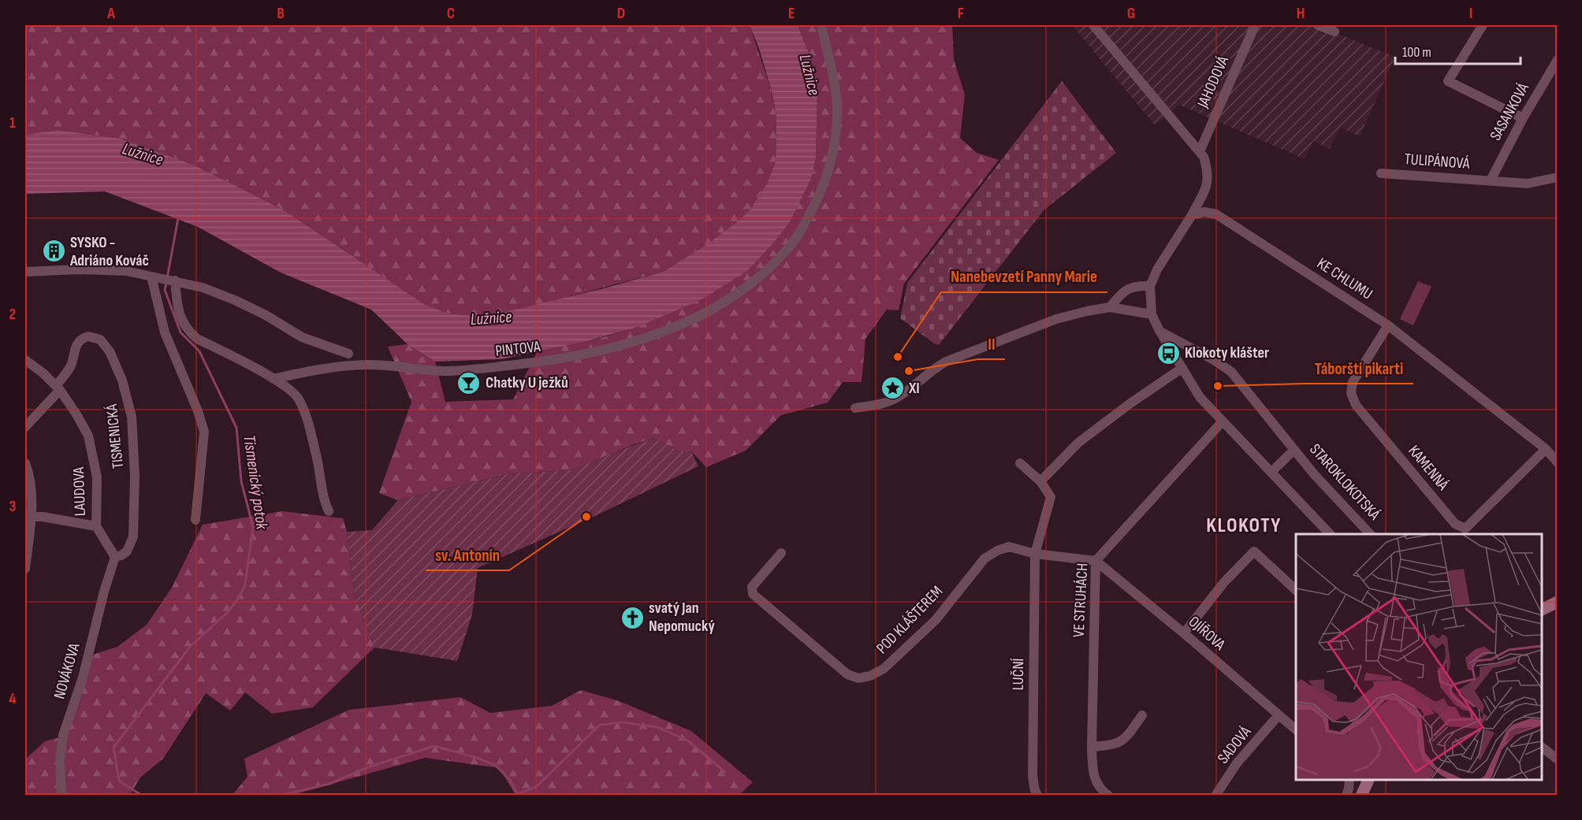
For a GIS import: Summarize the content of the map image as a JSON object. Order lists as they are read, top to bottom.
{
  "streets": {
    "street": [
      "JAHODOVÁ",
      "SASANKOVÁ",
      "TULIPÁNOVÁ",
      "KE CHLUMU",
      "PINTOVA",
      "TISMENICKÁ",
      "KAMENNÁ",
      "STAROKLOKOTSKÁ",
      "LAUDOVA",
      "VE STRUHÁCH",
      "POD KLÁŠTEREM",
      "OJÍŘOVA",
      "NOVÁKOVA",
      "LUČNÍ",
      "SADOVÁ"
    ]
  },
  "crossings": [
    ["SASANKOVÁ", "TULIPÁNOVÁ"],
    ["KE CHLUMU", "KAMENNÁ"],
    ["TISMENICKÁ", "LAUDOVA"],
    ["TISMENICKÁ", "NOVÁKOVA"],
    ["LAUDOVA", "NOVÁKOVA"],
    ["VE STRUHÁCH", "POD KLÁŠTEREM"],
    ["VE STRUHÁCH", "OJÍŘOVA"],
    ["POD KLÁŠTEREM", "OJÍŘOVA"],
    ["POD KLÁŠTEREM", "LUČNÍ"],
    ["OJÍŘOVA", "SADOVÁ"]
  ],
  "districts": ["KLOKOTY"],
  "water": ["Lužnice", "Tismenický potok"],
  "places": {
    "building": ["SYSKO - Adriáno Kováč"],
    "bus stop": ["Klokoty klášter"],
    "other": [
      "Nanebevzetí Panny Marie",
      "II",
      "Táborští pikarti",
      "sv. Antonín"
    ],
    "bar": ["Chatky U ježků"],
    "place": ["XI"],
    "church": ["svatý Jan Nepomucký"]
  },
  "scale_bar": "100 m",
  "grid": {
    "columns": [
      "A",
      "B",
      "C",
      "D",
      "E",
      "F",
      "G",
      "H",
      "I"
    ],
    "rows": [
      "1",
      "2",
      "3",
      "4"
    ]
  }
}
